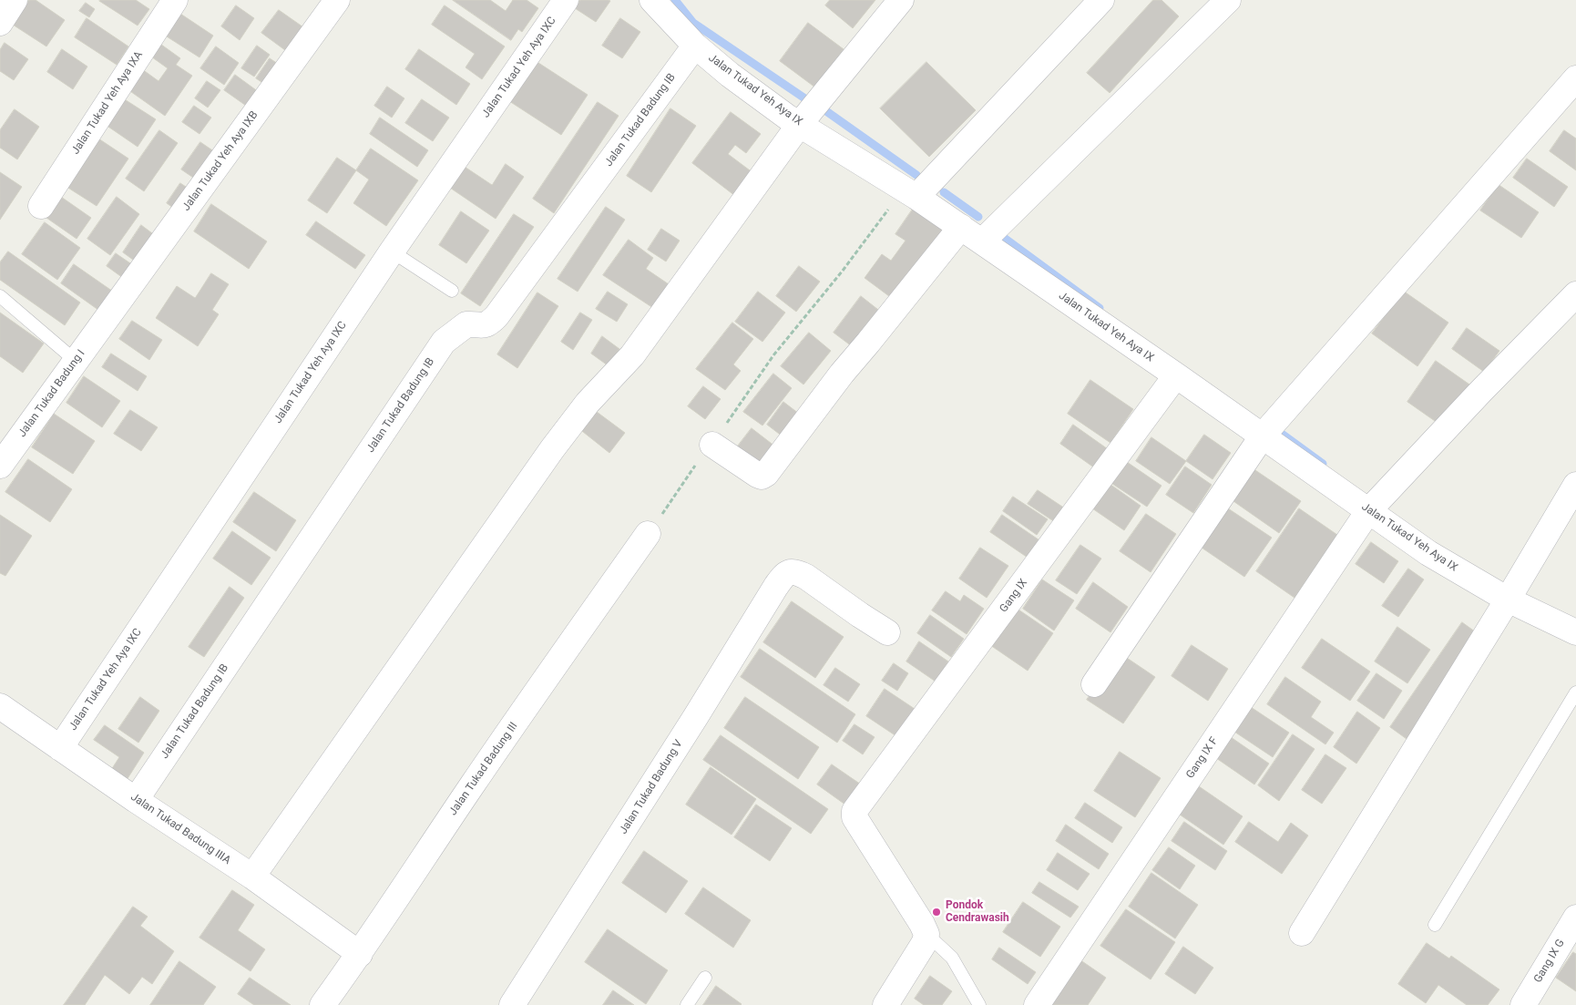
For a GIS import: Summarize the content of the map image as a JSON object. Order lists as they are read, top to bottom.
{
  "streets": {
    "street": [
      "Jalan Tukad Yeh Aya IXC",
      "Jalan Tukad Yeh Aya IX",
      "Jalan Tukad Yeh Aya IXA",
      "Jalan Tukad Badung IB",
      "Jalan Tukad Yeh Aya IXB",
      "Jalan Tukad Badung I",
      "Gang IX",
      "Gang IX F",
      "Jalan Tukad Badung III",
      "Jalan Tukad Badung V",
      "Jalan Tukad Badung IIIA",
      "Gang IX G"
    ]
  },
  "crossings": [
    ["Jalan Tukad Yeh Aya IXC", "Jalan Tukad Badung IIIA"],
    ["Jalan Tukad Yeh Aya IX", "Jalan Tukad Badung IB"],
    ["Jalan Tukad Yeh Aya IX", "Gang IX"],
    ["Jalan Tukad Yeh Aya IX", "Gang IX F"],
    ["Jalan Tukad Badung IB", "Jalan Tukad Badung IIIA"],
    ["Jalan Tukad Yeh Aya IXB", "Jalan Tukad Badung I"],
    ["Jalan Tukad Badung III", "Jalan Tukad Badung IIIA"]
  ],
  "places": ["Pondok Cendrawasih"]
}
